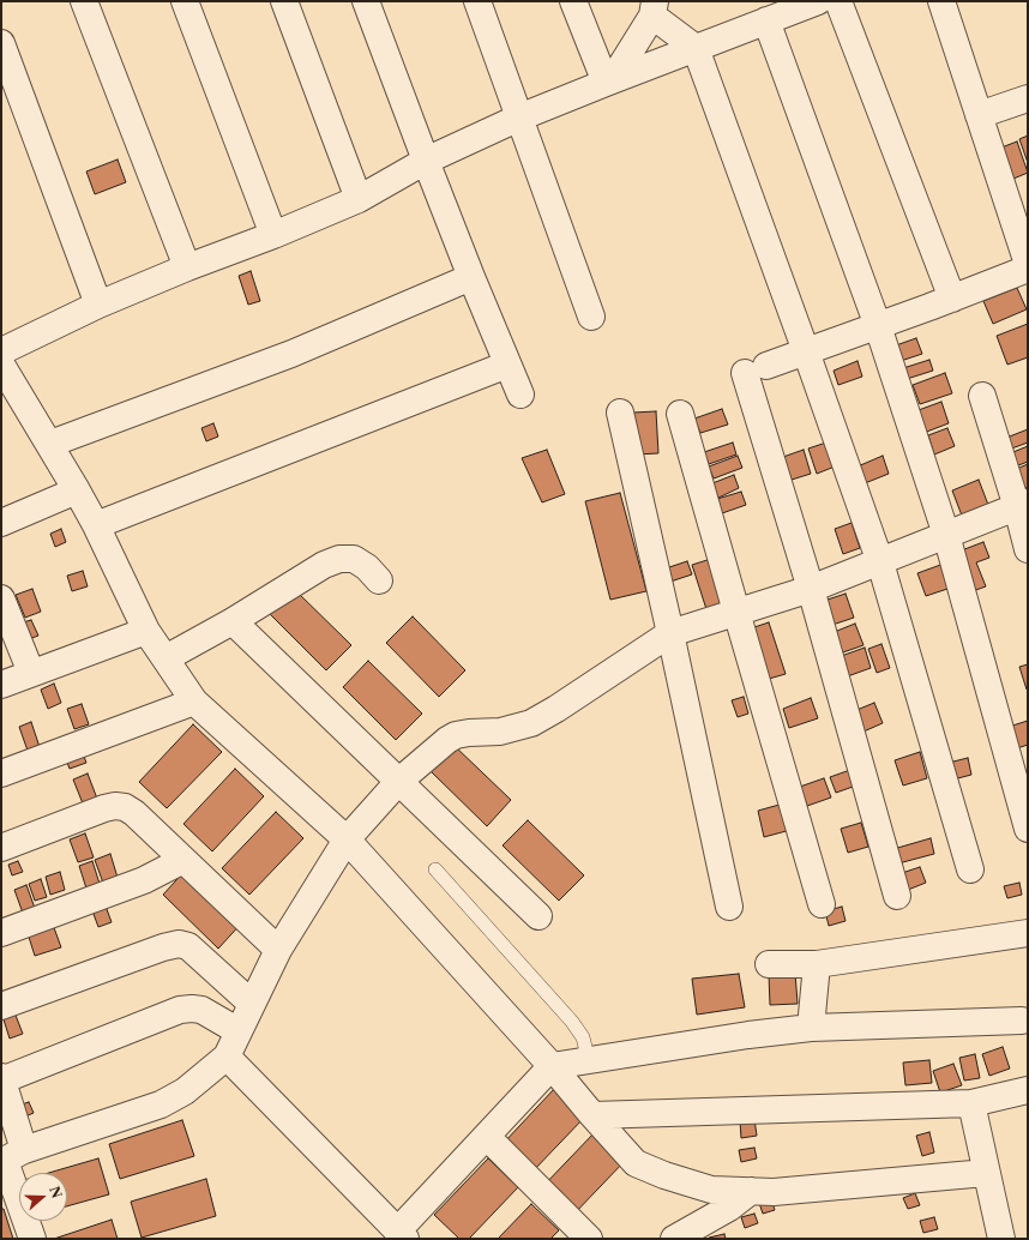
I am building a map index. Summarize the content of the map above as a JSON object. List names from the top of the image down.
{
  "north": "right"
}
